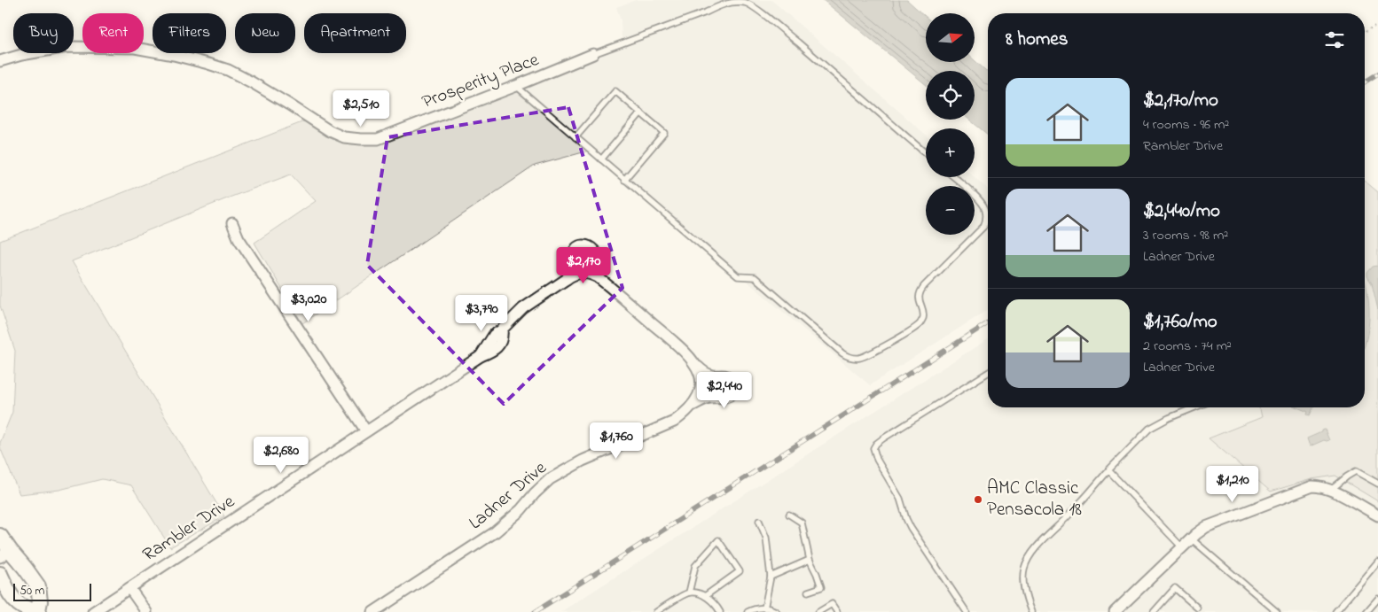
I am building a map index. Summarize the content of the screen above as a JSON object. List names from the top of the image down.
{
  "streets": {
    "street": ["Prosperity Place", "Ladner Drive", "Rambler Drive"]
  },
  "crossings": [
    ["Ladner Drive", "Rambler Drive"]
  ],
  "places": ["AMC Classic Pensacola 18"],
  "scale_bar": "50 m",
  "north": "right",
  "page": {
    "map_buttons": ["+", "−"],
    "chip": [
      "Buy",
      "Rent",
      "Filters",
      "New",
      "Apartment"
    ],
    "heading": "8 homes",
    "list": [
      {
        "name": "$2,170/mo",
        "note": "4 rooms · 96 m² · Rambler Drive"
      },
      {
        "name": "$2,440/mo",
        "note": "3 rooms · 98 m² · Ladner Drive"
      },
      {
        "name": "$1,760/mo",
        "note": "2 rooms · 74 m² · Ladner Drive"
      }
    ],
    "price": [
      "$2,510",
      "$2,170",
      "$3,020",
      "$3,790",
      "$2,440",
      "$1,760",
      "$2,680",
      "$1,210"
    ],
    "scale": "50 m"
  }
}
